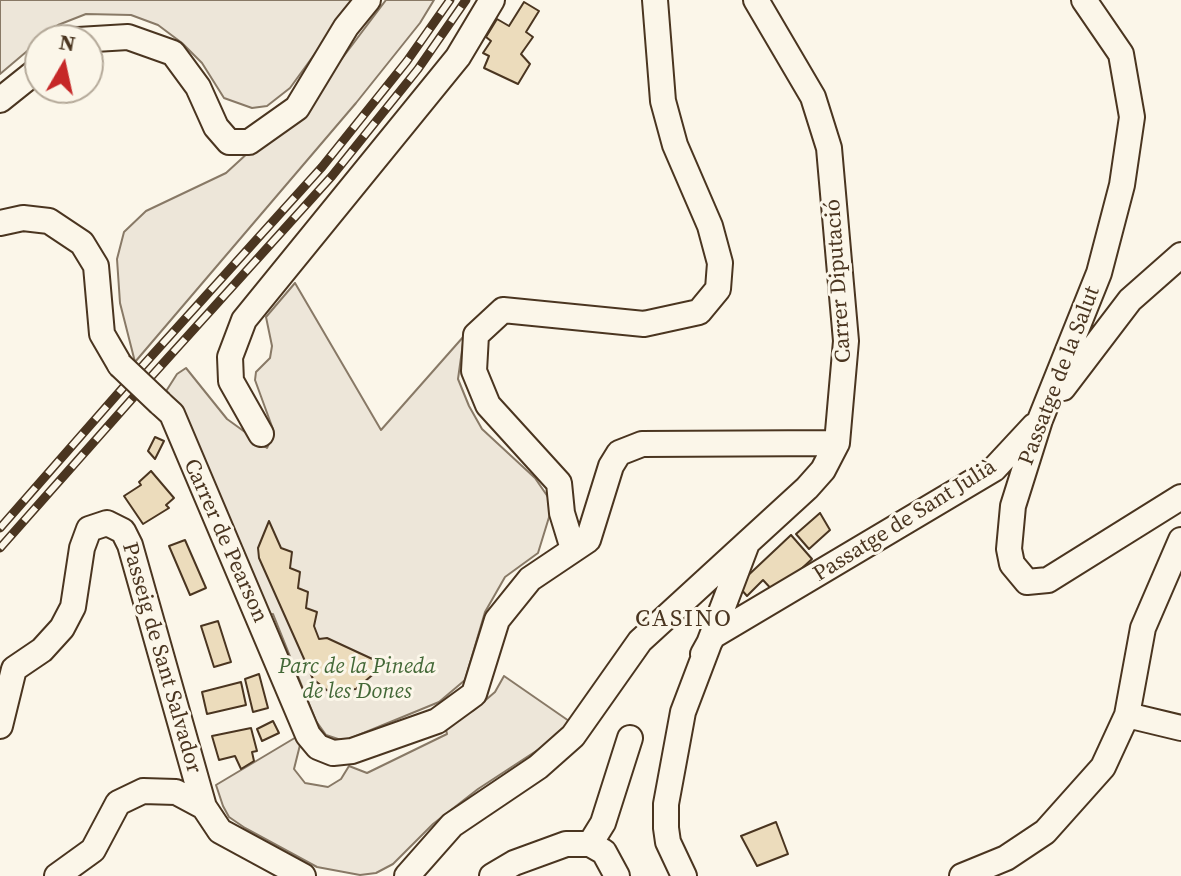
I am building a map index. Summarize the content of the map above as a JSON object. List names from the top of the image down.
{
  "streets": {
    "street": [
      "Carrer Diputació",
      "Passatge de la Salut",
      "Passatge de Sant Julià",
      "Carrer de Pearson",
      "Passeig de Sant Salvador"
    ]
  },
  "crossings": [
    ["Carrer Diputació", "Carrer de Pearson"],
    ["Passatge de la Salut", "Passatge de Sant Julià"]
  ],
  "districts": ["CASINO"],
  "parks": ["Parc de la Pineda de les Dones"],
  "north": "top"
}
